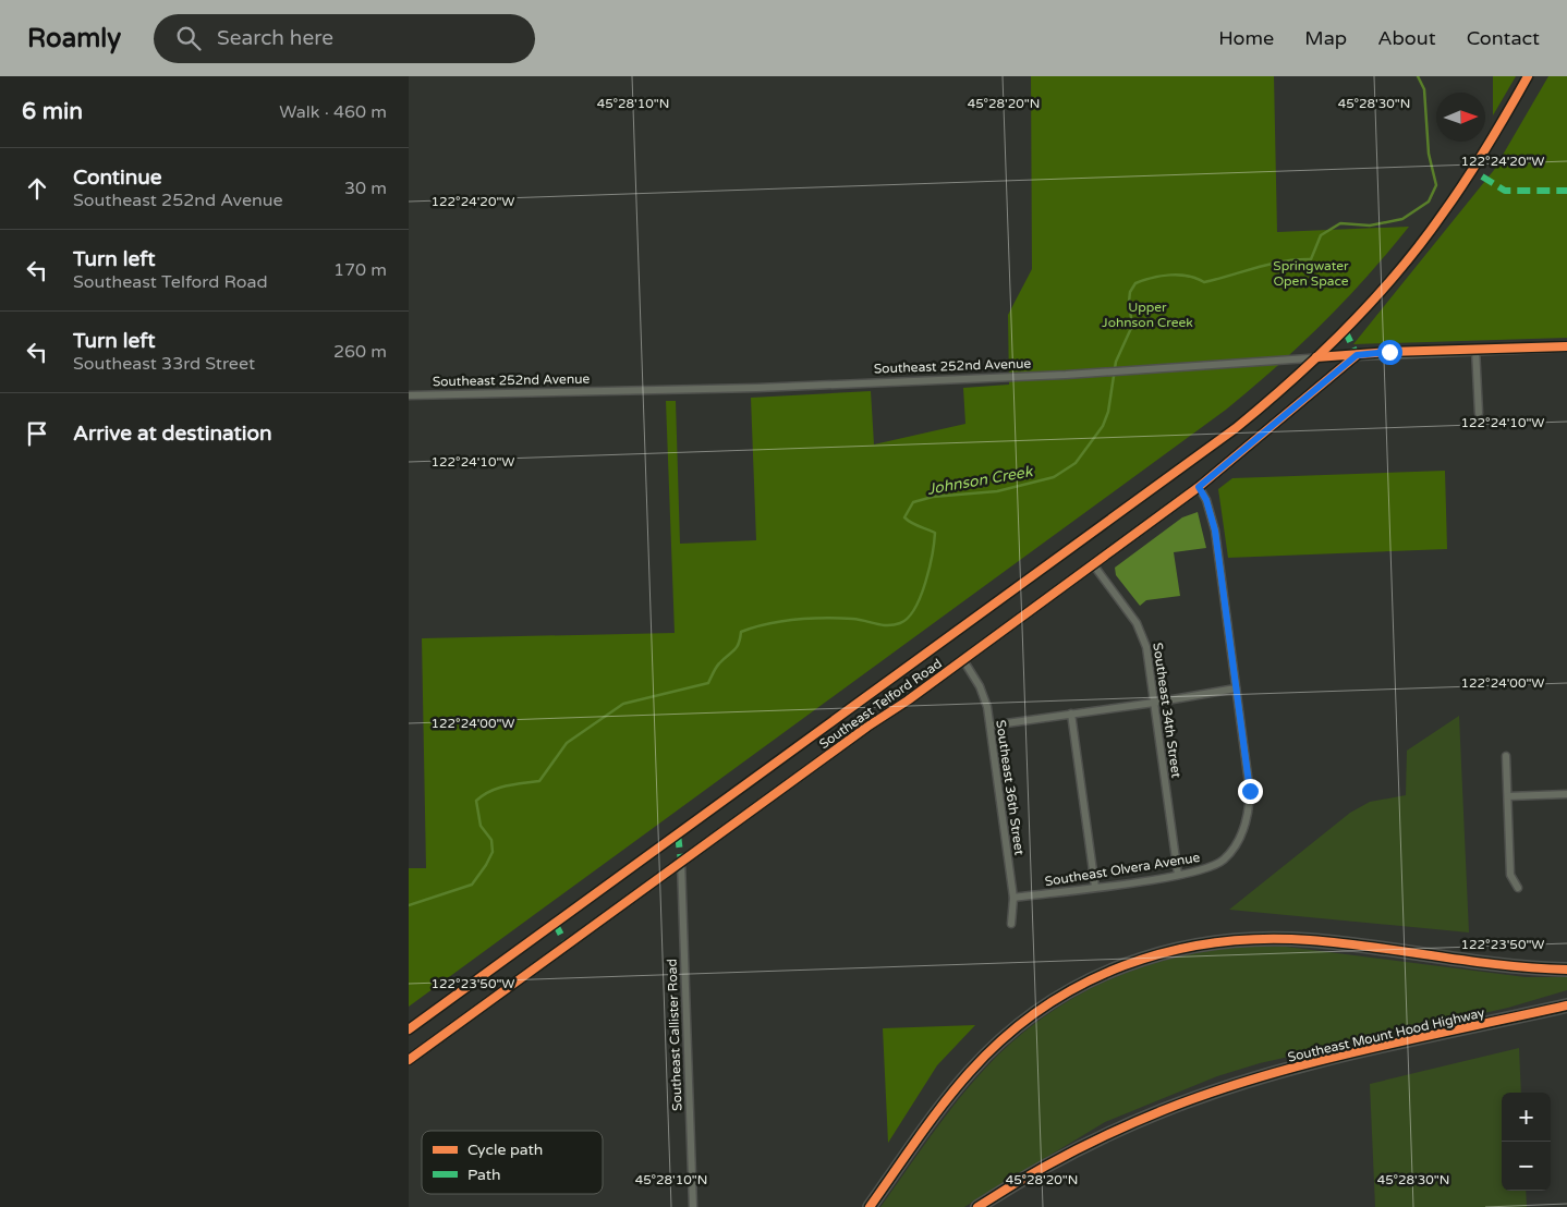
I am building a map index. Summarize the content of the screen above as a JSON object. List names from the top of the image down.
{
  "streets": {
    "highway": ["Southeast Mount Hood Highway"],
    "street": [
      "Southeast 252nd Avenue",
      "Southeast Telford Road",
      "Southeast 34th Street",
      "Southeast 36th Street",
      "Southeast Olvera Avenue",
      "Southeast Callister Road"
    ]
  },
  "crossings": [
    ["Southeast 252nd Avenue", "Southeast Telford Road"],
    ["Southeast Telford Road", "Southeast 34th Street"],
    ["Southeast Telford Road", "Southeast 36th Street"],
    ["Southeast Telford Road", "Southeast Olvera Avenue"],
    ["Southeast Telford Road", "Southeast Callister Road"],
    ["Southeast 34th Street", "Southeast Olvera Avenue"],
    ["Southeast 36th Street", "Southeast Olvera Avenue"]
  ],
  "water": ["Johnson Creek"],
  "parks": ["Springwater Open Space", "Upper Johnson Creek"],
  "legend": ["Cycle path", "Path"],
  "north": "right",
  "page": {
    "header": "Roamly",
    "search": "Search here",
    "nav": [
      "Home",
      "Map",
      "About",
      "Contact"
    ],
    "heading": ["6 min", "Walk · 460 m"],
    "list": [
      ["Continue", "Southeast 252nd Avenue", "30 m"],
      ["Turn left", "Southeast Telford Road", "170 m"],
      ["Turn left", "Southeast 33rd Street", "260 m"],
      "Arrive at destination"
    ],
    "map_buttons": ["+", "−"]
  },
  "coordinates": [
    "45°28'10\"N",
    "45°28'20\"N",
    "45°28'30\"N",
    "122°24'20\"W",
    "122°24'10\"W",
    "122°24'00\"W",
    "122°23'50\"W"
  ]
}
